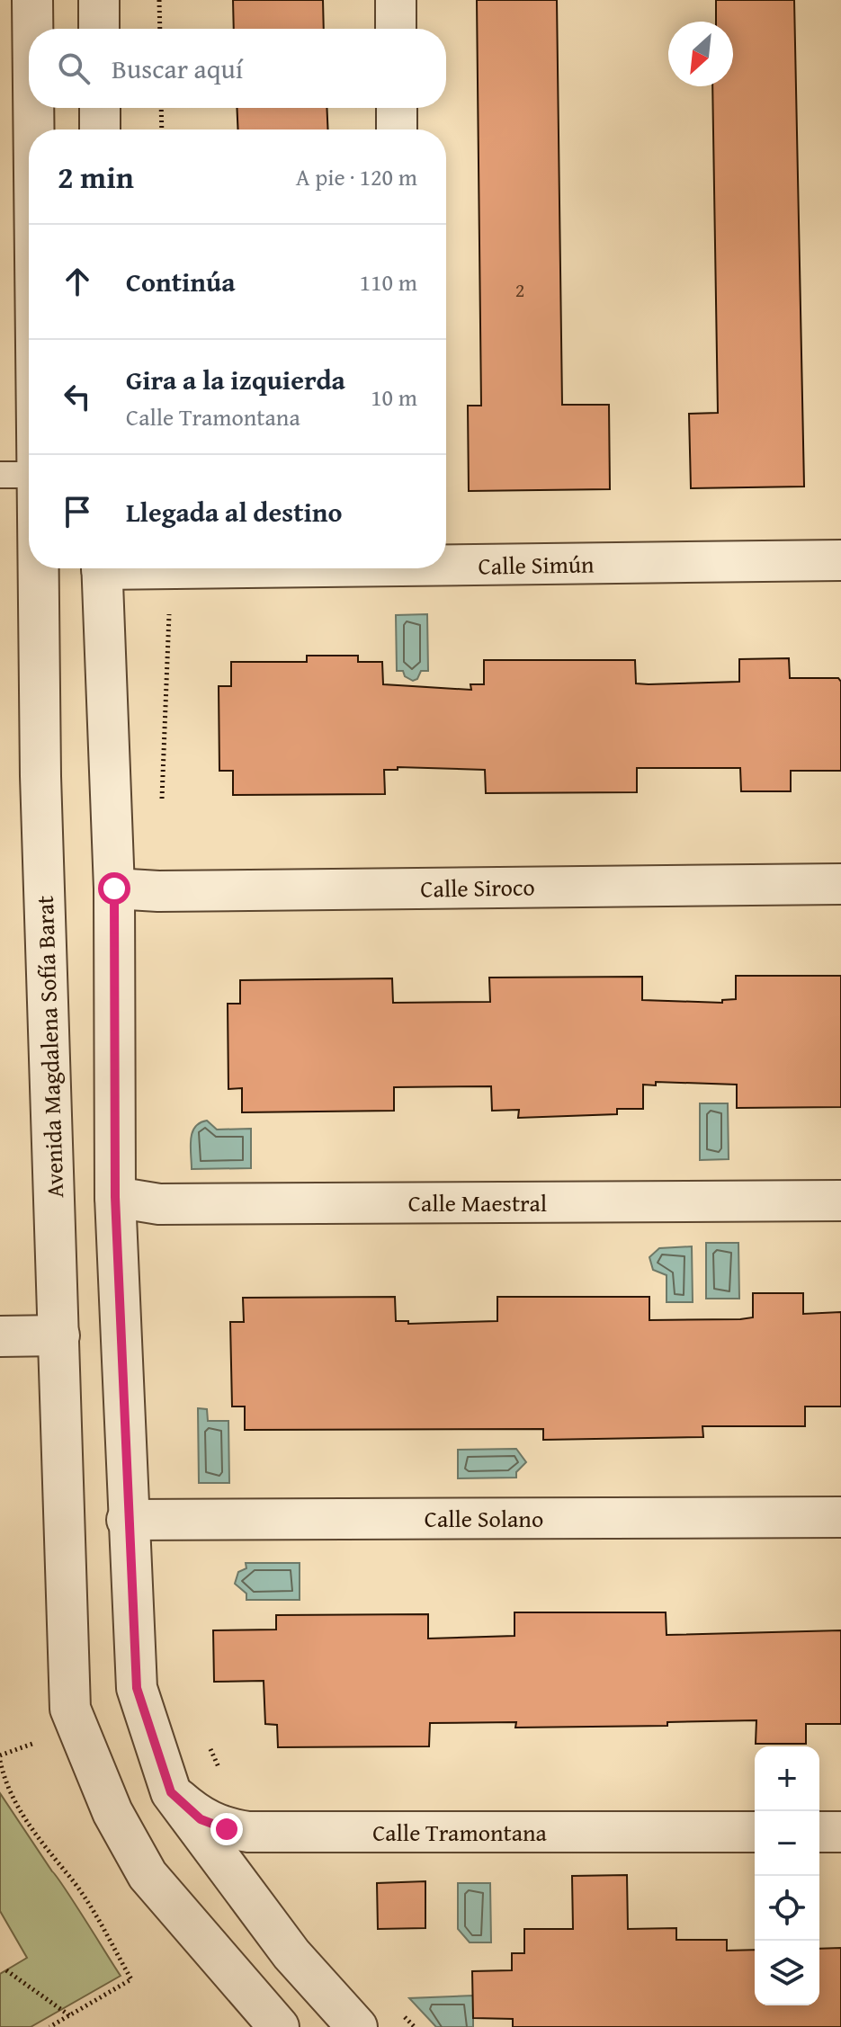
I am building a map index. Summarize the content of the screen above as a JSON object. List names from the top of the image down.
{
  "streets": {
    "street": [
      "Calle Simún",
      "Calle Siroco",
      "Avenida Magdalena Sofía Barat",
      "Calle Maestral",
      "Calle Solano",
      "Calle Tramontana"
    ]
  },
  "house_numbers": ["2"],
  "north": "bottom left",
  "page": {
    "search": "Buscar aquí",
    "heading": ["2 min", "A pie · 120 m"],
    "list": [
      ["Continúa", "110 m"],
      ["Gira a la izquierda", "Calle Tramontana", "10 m"],
      "Llegada al destino"
    ],
    "map_buttons": ["+", "−"]
  }
}
